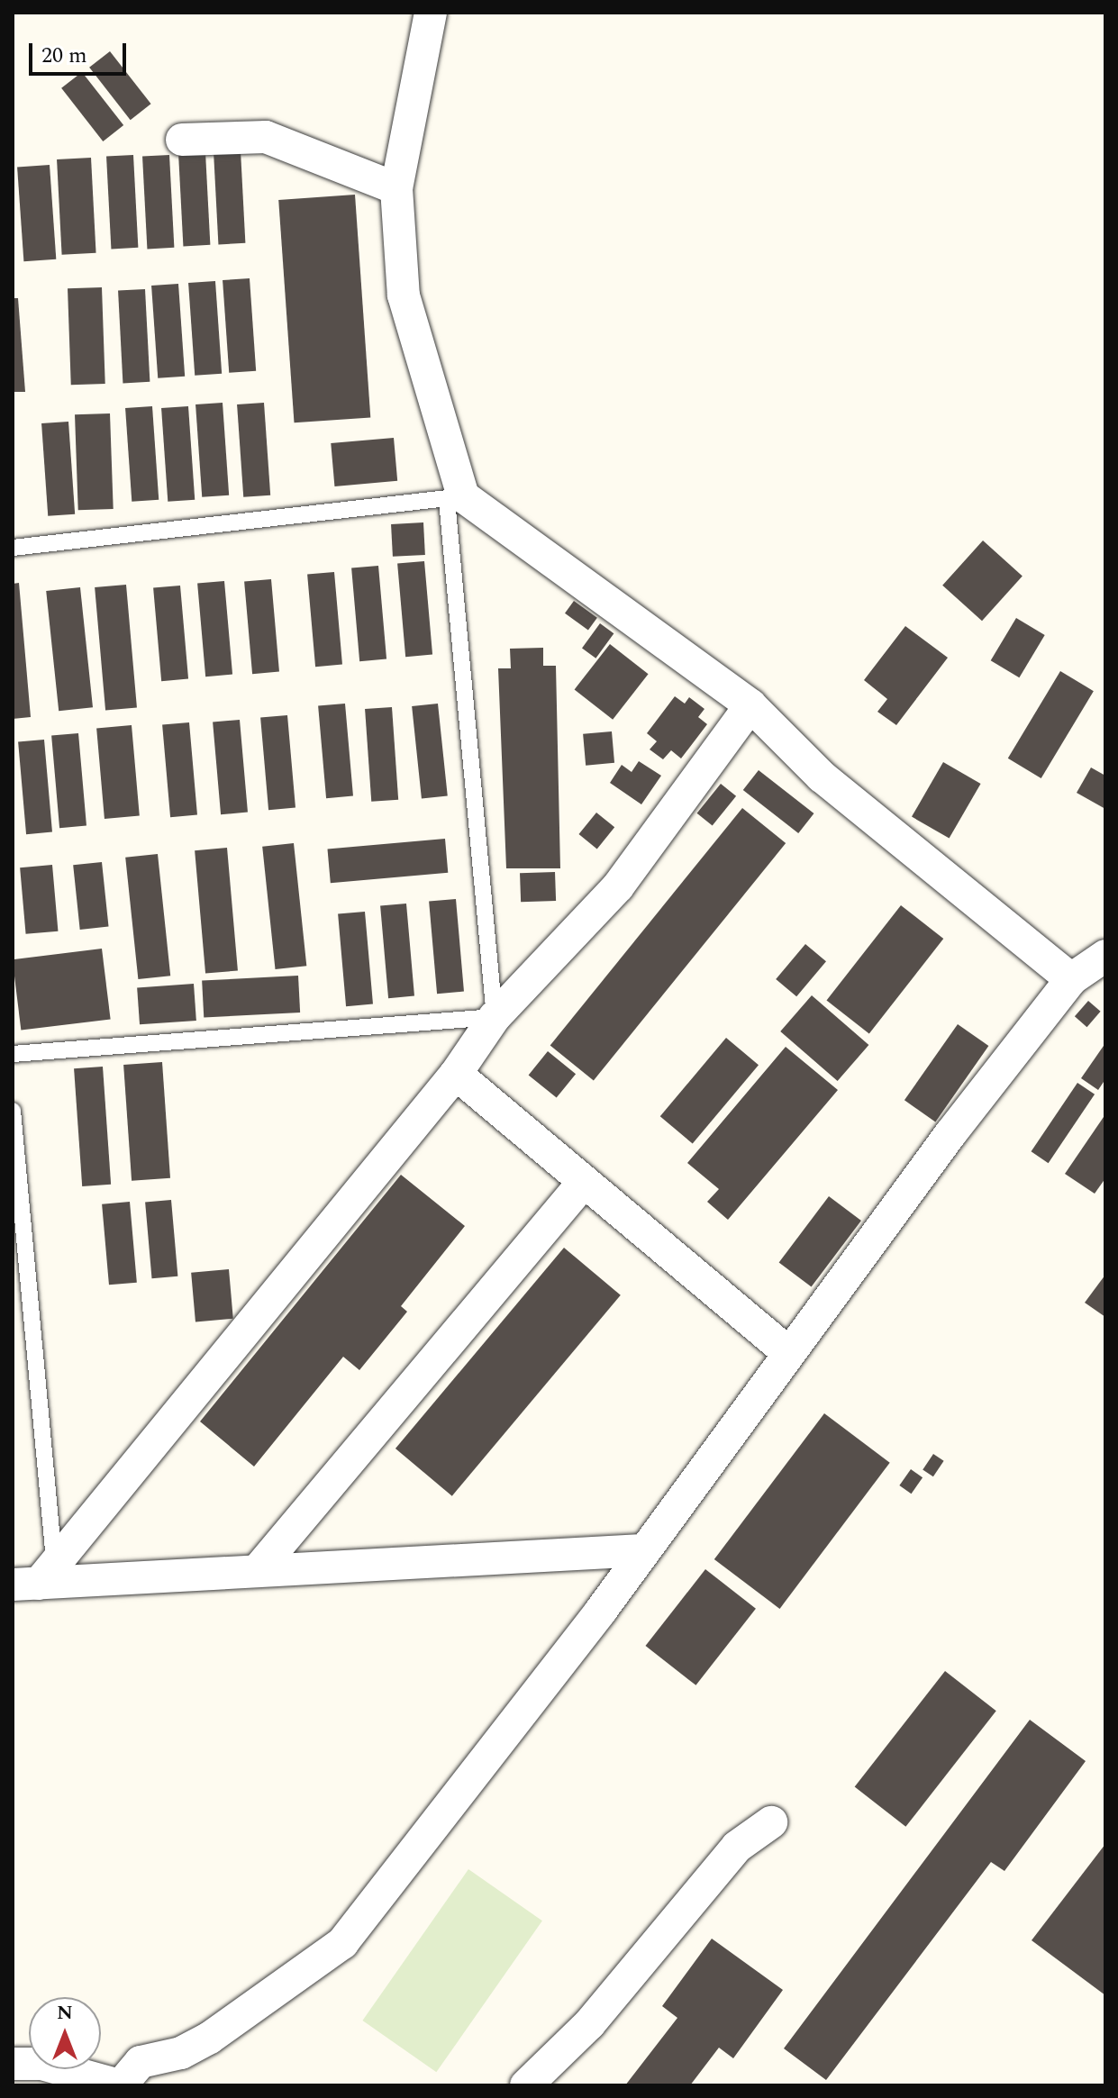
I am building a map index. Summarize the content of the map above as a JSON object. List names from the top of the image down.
{
  "scale_bar": "20 m",
  "north": "top"
}
